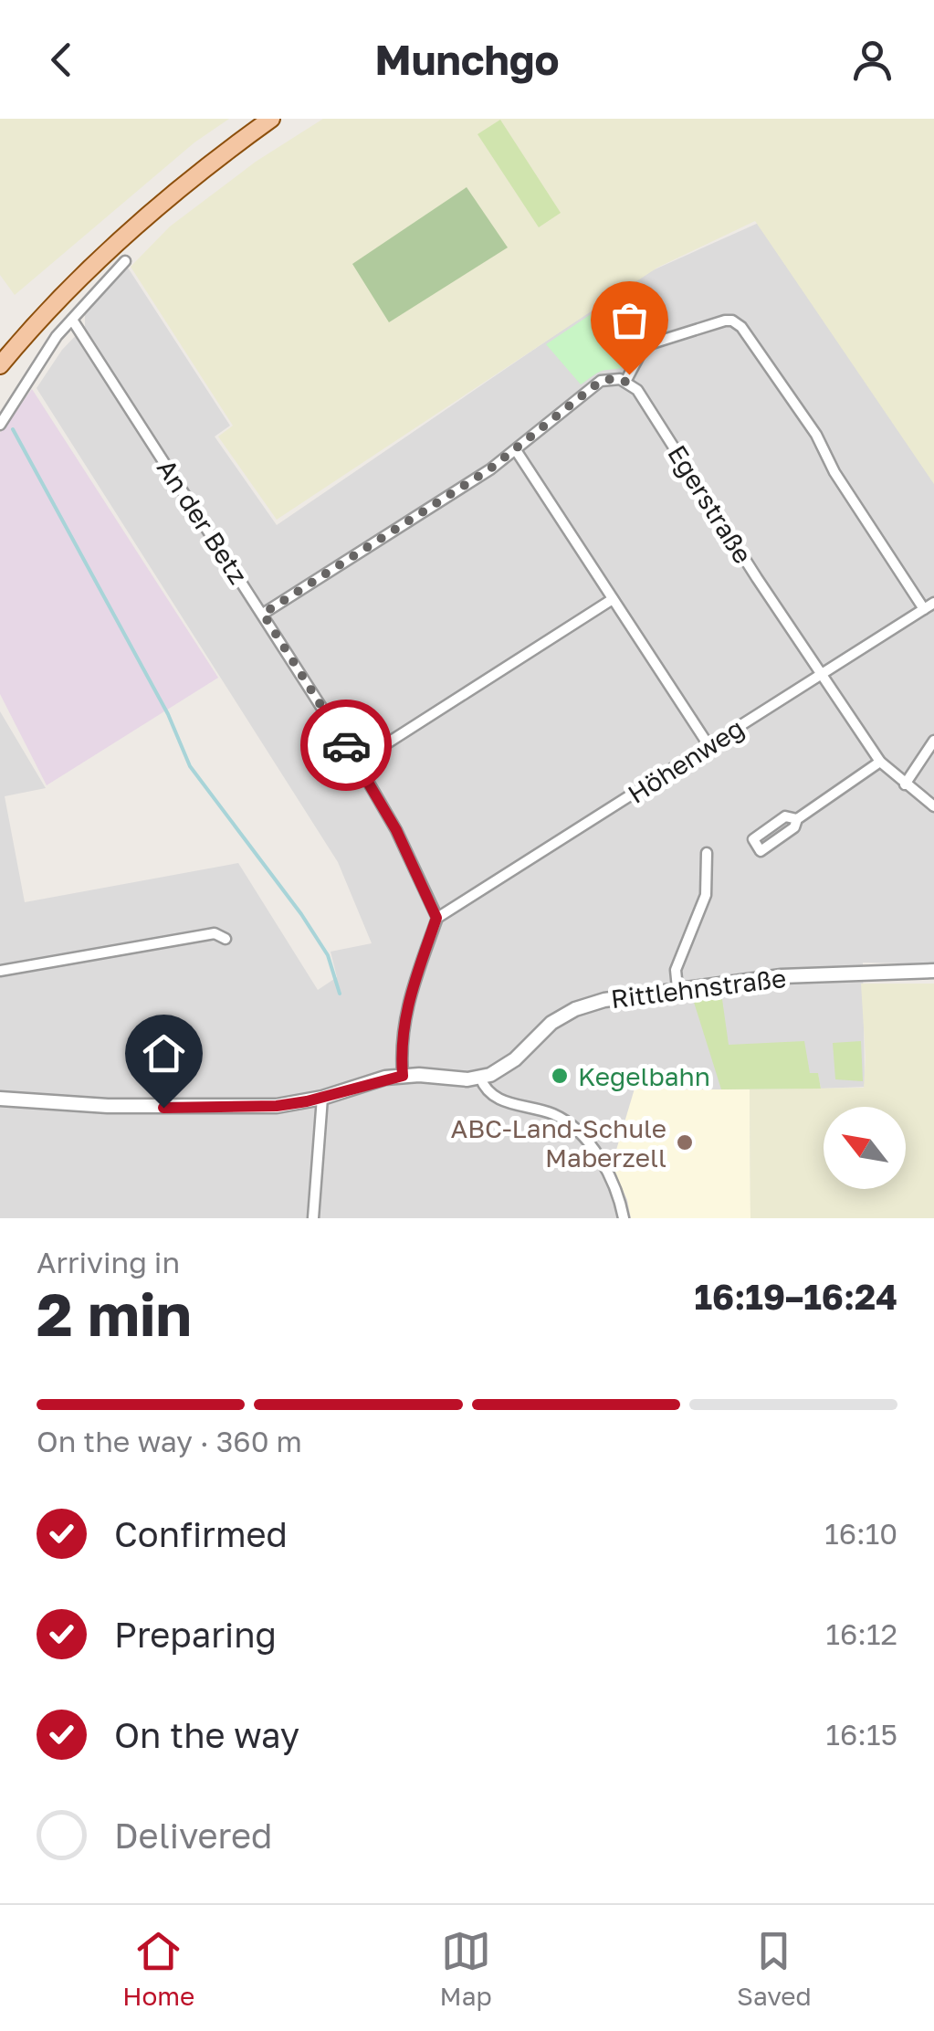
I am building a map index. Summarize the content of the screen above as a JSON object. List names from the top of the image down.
{
  "streets": {
    "street": [
      "Egerstraße",
      "An der Betz",
      "Höhenweg",
      "Rittlehnstraße"
    ]
  },
  "crossings": [
    ["Egerstraße", "Höhenweg"],
    ["An der Betz", "Höhenweg"]
  ],
  "places": ["Kegelbahn", "ABC-Land-Schule Maberzell"],
  "north": "top left",
  "page": {
    "header": "Munchgo",
    "heading": ["2 min", "Arriving in", "16:19–16:24"],
    "bar": "On the way · 360 m",
    "list": [
      ["Confirmed", "16:10"],
      ["Preparing", "16:12"],
      ["On the way", "16:15"],
      "Delivered"
    ],
    "tabs": ["Home", "Map", "Saved"]
  }
}
